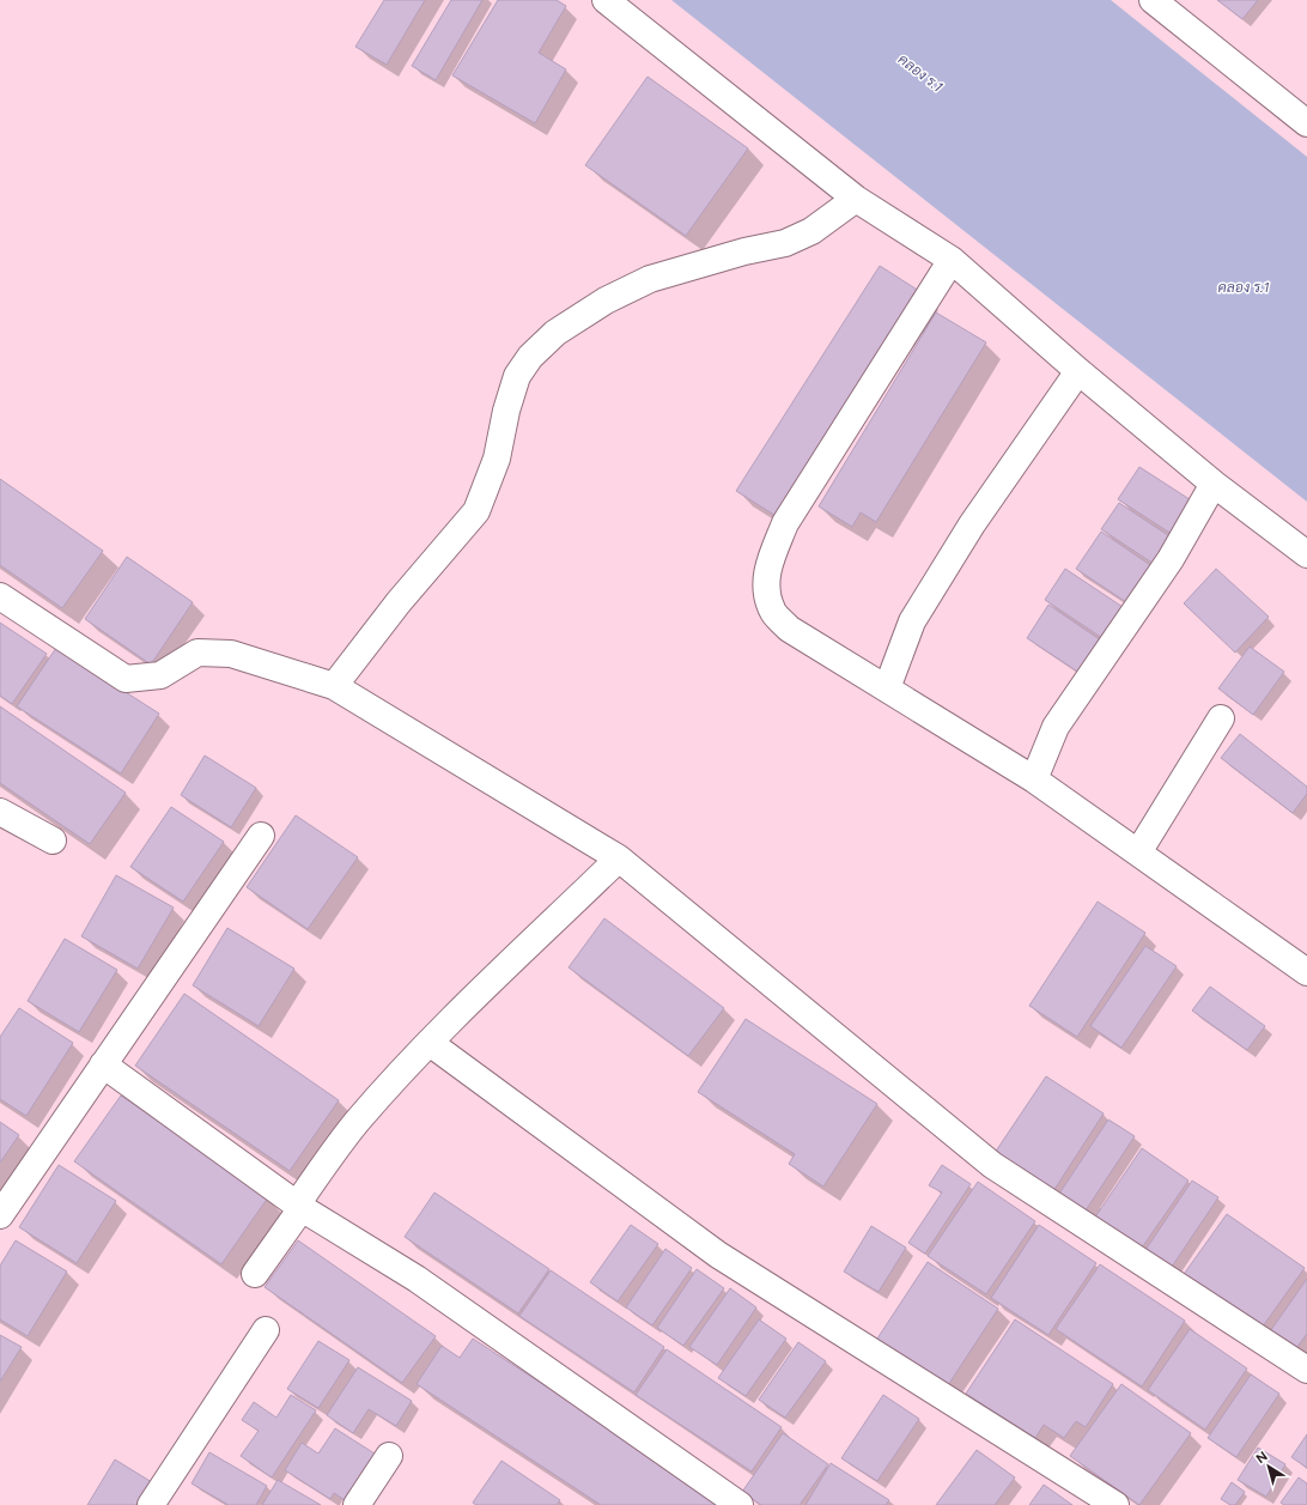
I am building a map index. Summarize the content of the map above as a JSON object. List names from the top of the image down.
{
  "water": ["คลอง ร.1"],
  "north": "top left"
}
